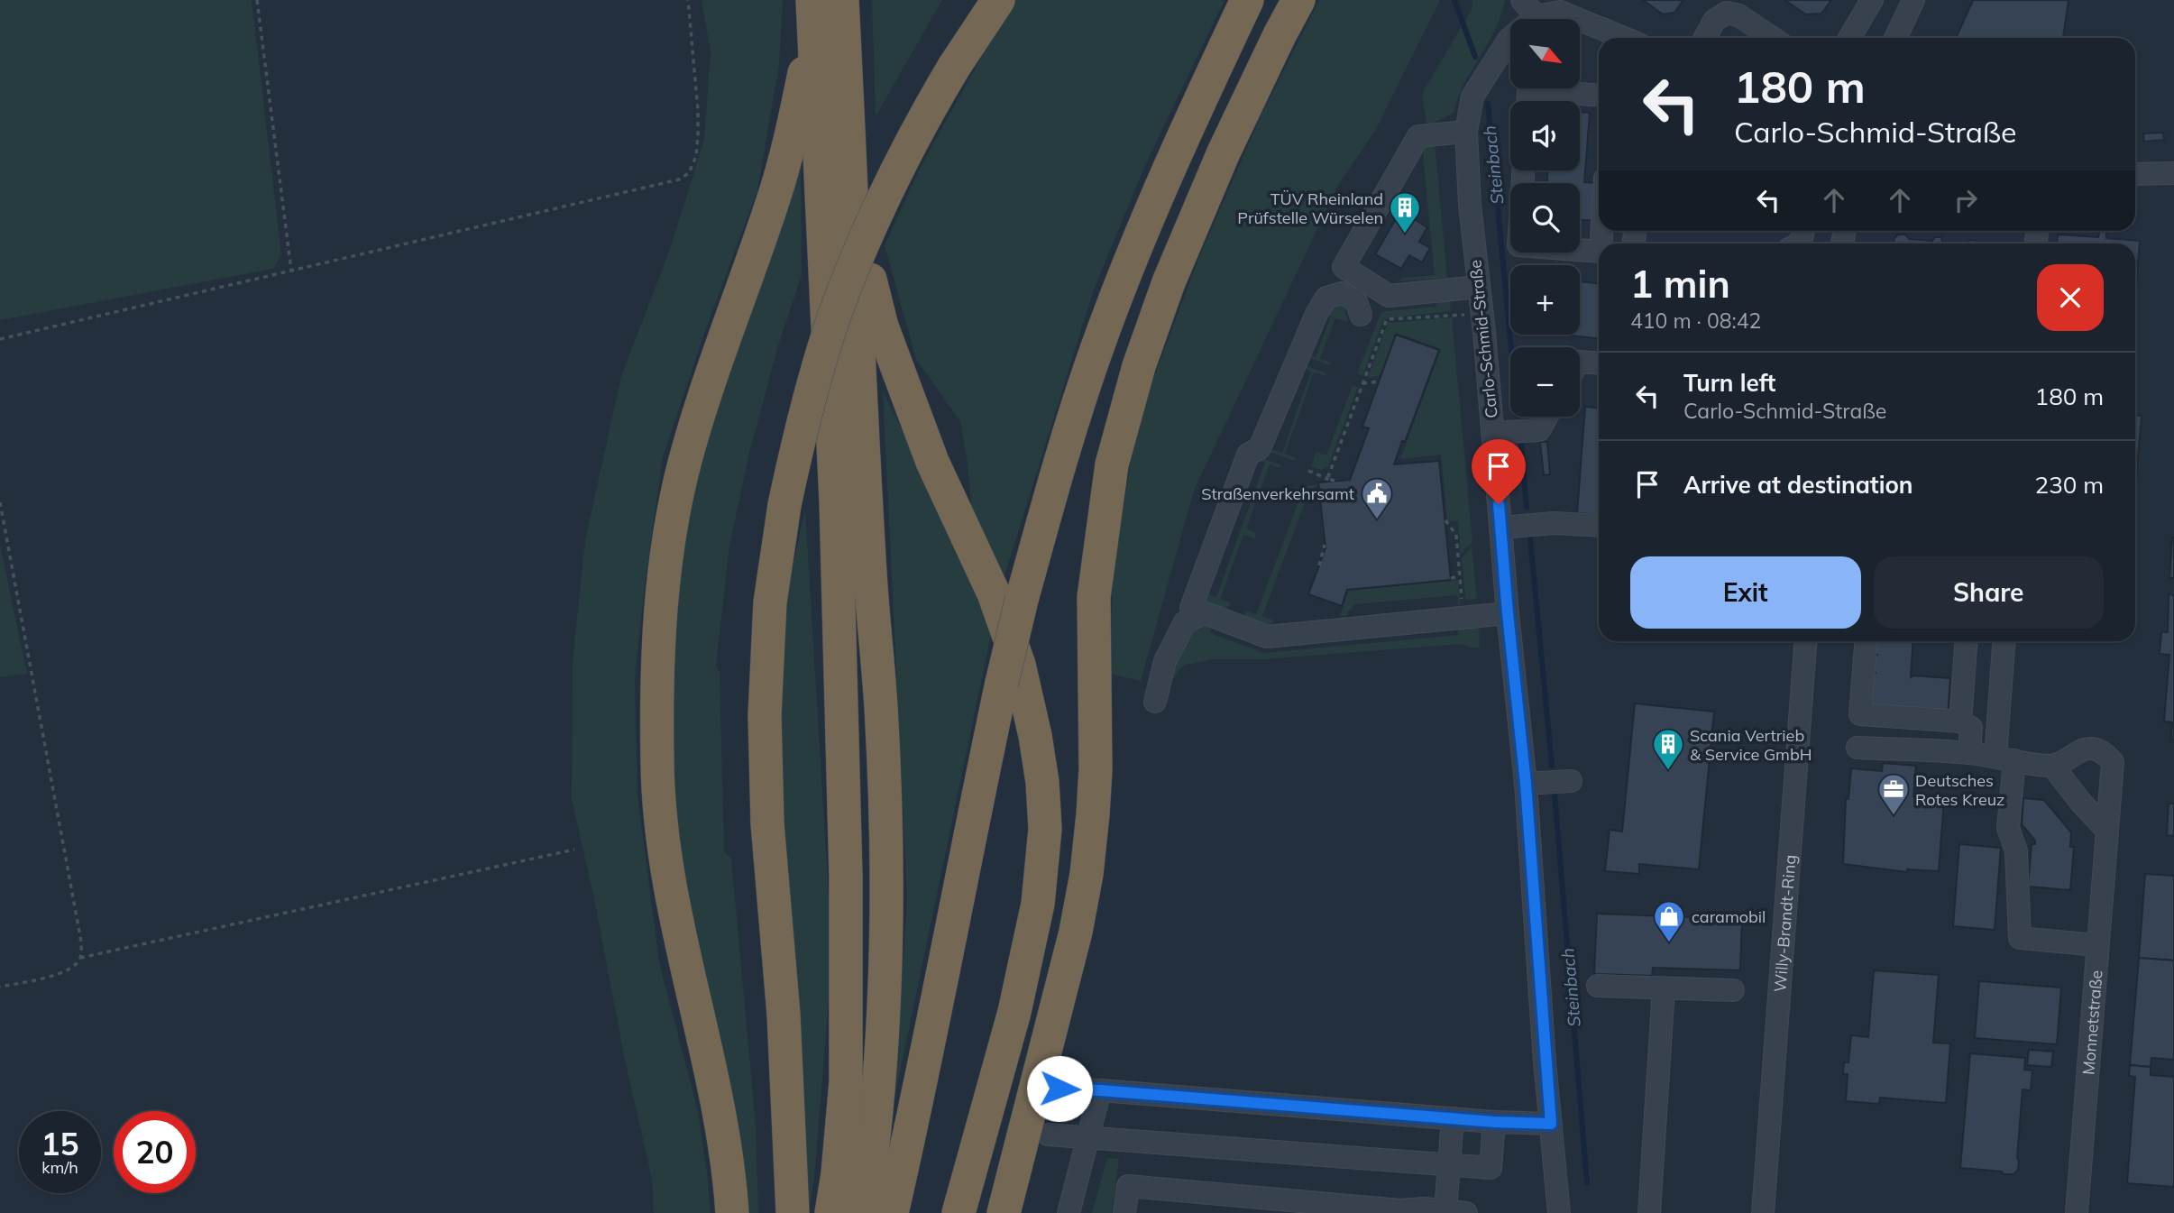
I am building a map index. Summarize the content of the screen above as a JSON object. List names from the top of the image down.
{
  "streets": {
    "street": ["Carlo-Schmid-Straße", "Willy-Brandt-Ring", "Monnetstraße"]
  },
  "water": ["Steinbach"],
  "places": {
    "building": ["TÜV Rheinland Prüfstelle Würselen", "Scania Vertrieb & Service GmbH"],
    "public building": ["Straßenverkehrsamt"],
    "office": ["Deutsches Rotes Kreuz"],
    "shop": ["caramobil"]
  },
  "north": "bottom right",
  "page": {
    "map_buttons": ["+", "−"],
    "turn": ["180 m", "Carlo-Schmid-Straße"],
    "heading": ["1 min", "410 m · 08:42"],
    "list": [
      {
        "name": "Turn left",
        "note": "Carlo-Schmid-Straße",
        "value": "180 m"
      },
      {
        "name": "Arrive at destination",
        "value": "230 m"
      }
    ],
    "buttons": ["Exit", "Share"],
    "speed": "15 km/h",
    "limit": "20"
  }
}
